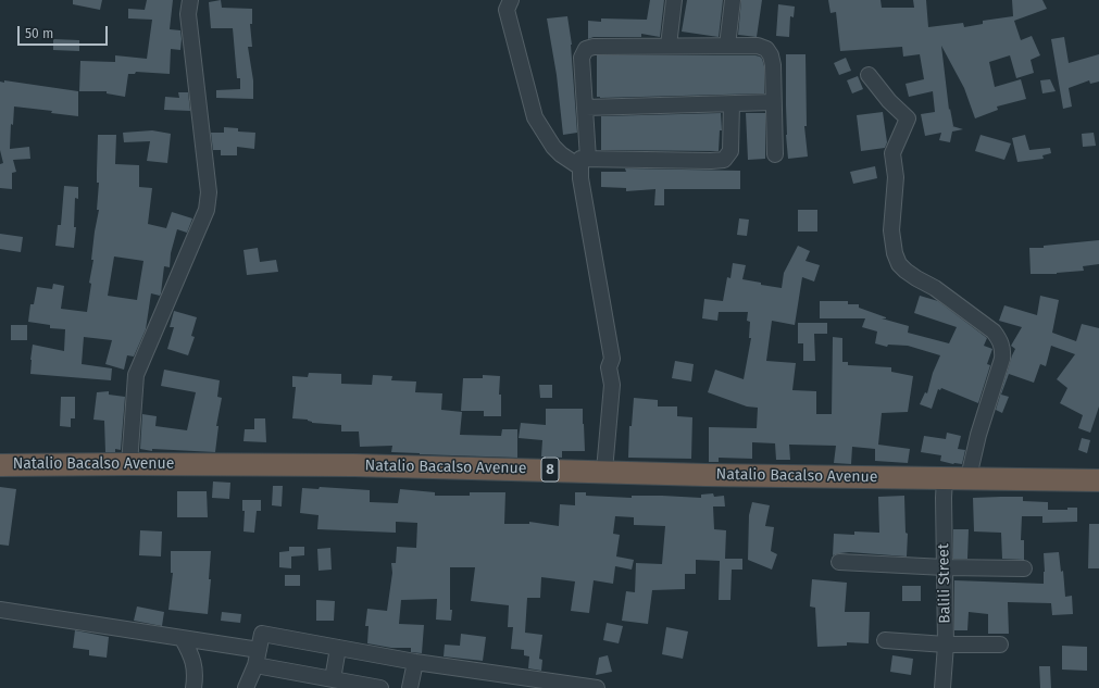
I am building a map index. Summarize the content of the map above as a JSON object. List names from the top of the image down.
{
  "streets": {
    "highway": ["Natalio Bacalso Avenue", "8"],
    "street": ["Balili Street"]
  },
  "crossings": [
    ["Natalio Bacalso Avenue", "Balili Street"]
  ],
  "scale_bar": "50 m"
}
